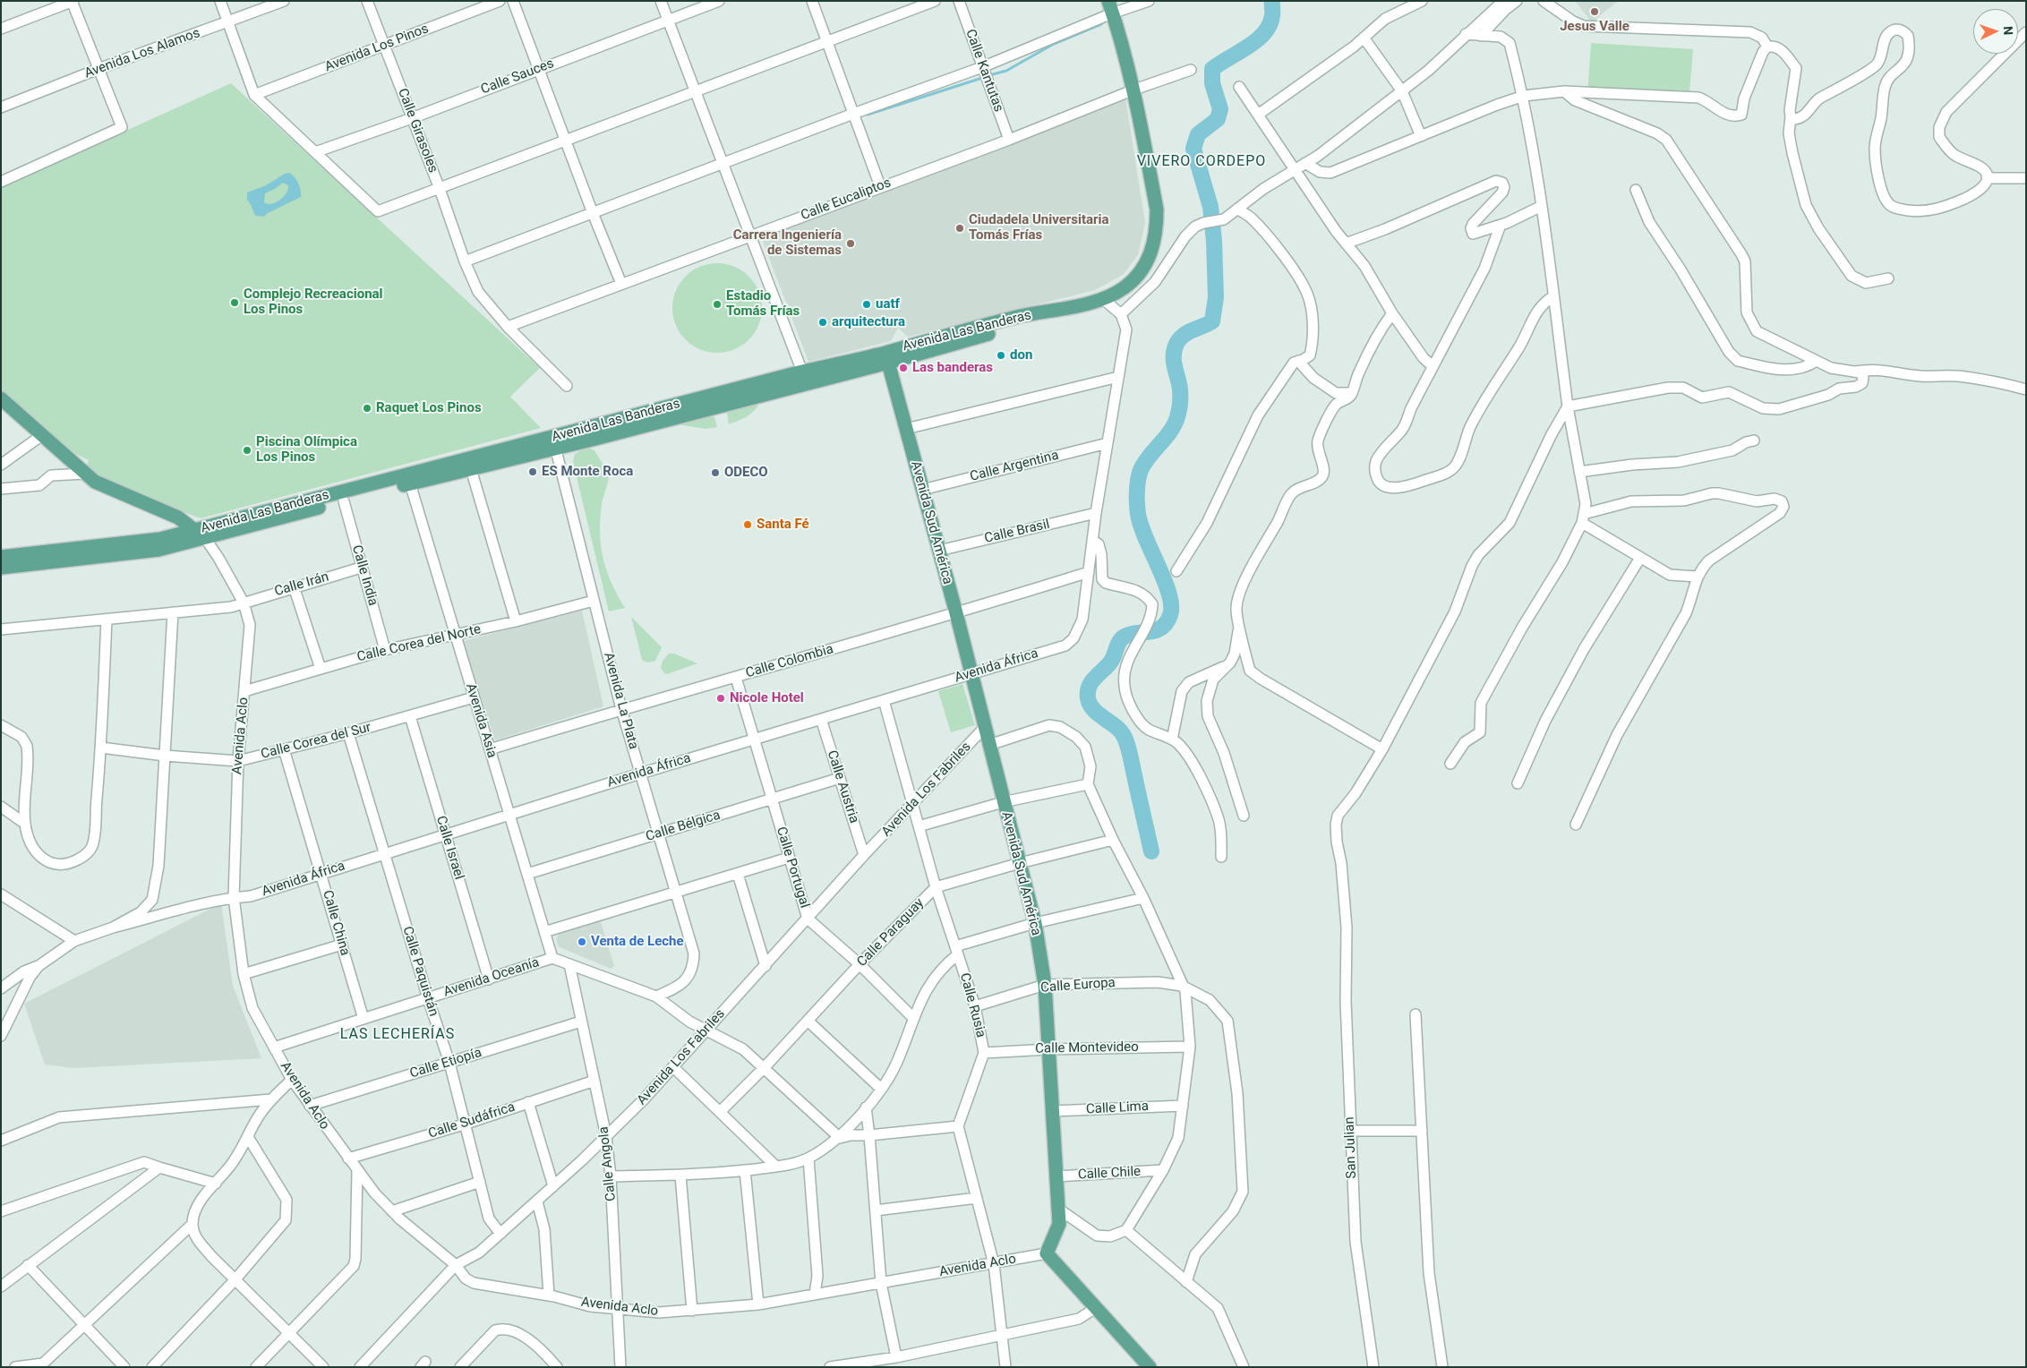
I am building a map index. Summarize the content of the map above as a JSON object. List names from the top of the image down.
{
  "streets": {
    "main road": ["Avenida Las Banderas", "Avenida Sud América", "Avenida Aclo"],
    "street": [
      "Avenida Los Pinos",
      "Avenida Los Alamos",
      "Calle Kantutas",
      "Calle Sauces",
      "Calle Girasoles",
      "Calle Eucaliptos",
      "Calle Argentina",
      "Calle Brasil",
      "Calle India",
      "Calle Irán",
      "Calle Corea del Norte",
      "Calle Colombia",
      "Avenida África",
      "Avenida La Plata",
      "Avenida Asia",
      "Calle Corea del Sur",
      "Calle Austria",
      "Avenida Los Fabriles",
      "Calle Bélgica",
      "Calle Israel",
      "Calle Portugal",
      "Calle China",
      "Calle Paraguay",
      "Calle Paquistán",
      "Avenida Oceanía",
      "Calle Europa",
      "Calle Rusia",
      "Calle Montevideo",
      "Calle Etiopía",
      "Calle Lima",
      "Calle Sudáfrica",
      "San Julian",
      "Calle Angola",
      "Calle Chile"
    ]
  },
  "crossings": [
    ["Avenida Los Pinos", "Calle Girasoles"],
    ["Calle Kantutas", "Calle Eucaliptos"],
    ["Calle Sauces", "Calle Girasoles"],
    ["Calle Girasoles", "Calle Eucaliptos"],
    ["Calle Eucaliptos", "Avenida Las Banderas"],
    ["Avenida Las Banderas", "Avenida Sud América"],
    ["Avenida Las Banderas", "Calle India"],
    ["Avenida Las Banderas", "Avenida La Plata"],
    ["Avenida Las Banderas", "Avenida Asia"],
    ["Avenida Las Banderas", "Avenida Aclo"],
    ["Calle Argentina", "Avenida Sud América"],
    ["Avenida Sud América", "Calle Brasil"],
    ["Avenida Sud América", "Calle Colombia"],
    ["Avenida Sud América", "Avenida África"],
    ["Avenida Sud América", "Avenida Aclo"],
    ["Avenida Sud América", "Avenida Los Fabriles"],
    ["Avenida Sud América", "Calle Paraguay"],
    ["Avenida Sud América", "Calle Europa"],
    ["Avenida Sud América", "Calle Montevideo"],
    ["Avenida Sud América", "Calle Lima"],
    ["Avenida Sud América", "Calle Chile"],
    ["Calle India", "Calle Irán"],
    ["Calle India", "Calle Corea del Norte"],
    ["Calle Irán", "Avenida Aclo"],
    ["Calle Corea del Norte", "Avenida La Plata"],
    ["Calle Corea del Norte", "Avenida Asia"],
    ["Calle Corea del Norte", "Avenida Aclo"],
    ["Calle Colombia", "Avenida África"],
    ["Calle Colombia", "Avenida La Plata"],
    ["Calle Colombia", "Avenida Asia"],
    ["Calle Colombia", "Calle Portugal"],
    ["Avenida África", "Avenida La Plata"],
    ["Avenida África", "Avenida Asia"],
    ["Avenida África", "Avenida Aclo"],
    ["Avenida África", "Calle Austria"],
    ["Avenida África", "Calle Israel"],
    ["Avenida África", "Calle Portugal"],
    ["Avenida África", "Calle China"],
    ["Avenida África", "Calle Paquistán"],
    ["Avenida África", "Calle Rusia"],
    ["Avenida La Plata", "Calle Bélgica"],
    ["Avenida La Plata", "Avenida Oceanía"],
    ["Avenida Asia", "Calle Corea del Sur"],
    ["Avenida Asia", "Calle Bélgica"],
    ["Avenida Asia", "Avenida Oceanía"],
    ["Avenida Aclo", "Calle Corea del Sur"],
    ["Avenida Aclo", "Avenida Los Fabriles"],
    ["Avenida Aclo", "Avenida Oceanía"],
    ["Avenida Aclo", "Calle Etiopía"],
    ["Avenida Aclo", "Calle Sudáfrica"],
    ["Avenida Aclo", "Calle Angola"],
    ["Calle Corea del Sur", "Calle Israel"],
    ["Calle Corea del Sur", "Calle China"],
    ["Calle Corea del Sur", "Calle Paquistán"],
    ["Calle Austria", "Avenida Los Fabriles"],
    ["Calle Austria", "Calle Bélgica"],
    ["Avenida Los Fabriles", "Calle Portugal"],
    ["Avenida Los Fabriles", "Calle Paquistán"],
    ["Avenida Los Fabriles", "Avenida Oceanía"],
    ["Avenida Los Fabriles", "Calle Rusia"],
    ["Avenida Los Fabriles", "Calle Angola"],
    ["Calle Bélgica", "Calle Portugal"],
    ["Calle Israel", "Avenida Oceanía"],
    ["Calle Portugal", "Calle Paraguay"],
    ["Calle China", "Avenida Oceanía"],
    ["Calle Paraguay", "Avenida Oceanía"],
    ["Calle Paraguay", "Calle Rusia"],
    ["Calle Paquistán", "Avenida Oceanía"],
    ["Calle Paquistán", "Calle Etiopía"],
    ["Calle Paquistán", "Calle Sudáfrica"],
    ["Avenida Oceanía", "Calle Angola"],
    ["Calle Europa", "Calle Rusia"],
    ["Calle Rusia", "Calle Montevideo"],
    ["Calle Etiopía", "Calle Angola"],
    ["Calle Sudáfrica", "Calle Angola"]
  ],
  "districts": ["VIVERO CORDEPO", "LAS LECHERÍAS"],
  "places": [
    "Jesus Valle",
    "Ciudadela Universitaria Tomás Frías",
    "Carrera Ingeniería de Sistemas",
    "Complejo Recreacional Los Pinos",
    "Estadio Tomás Frías",
    "uatf",
    "arquitectura",
    "don",
    "Las banderas",
    "Raquet Los Pinos",
    "Piscina Olímpica Los Pinos",
    "ES Monte Roca",
    "ODECO",
    "Santa Fé",
    "Nicole Hotel",
    "Venta de Leche"
  ],
  "north": "right"
}
